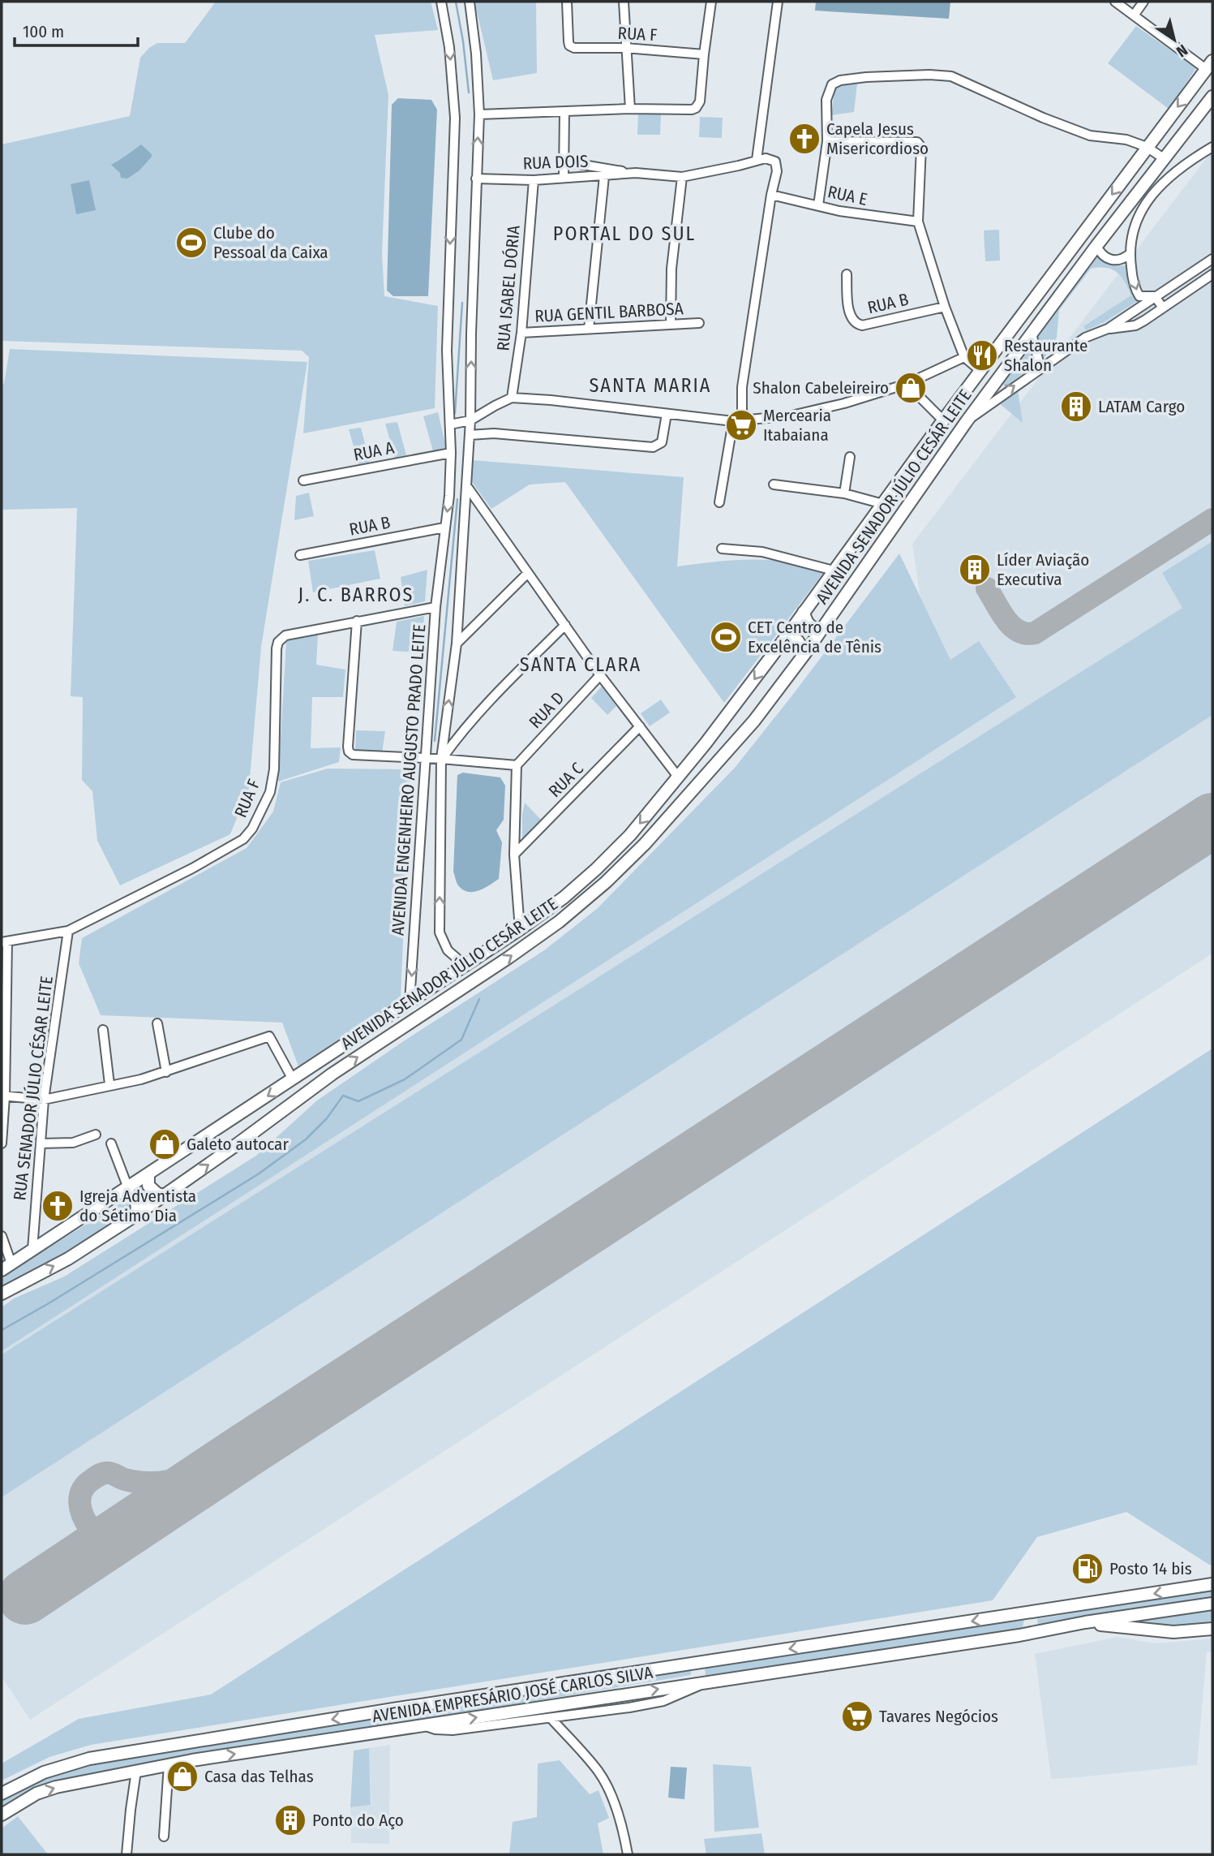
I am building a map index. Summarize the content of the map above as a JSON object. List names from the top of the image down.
{
  "streets": {
    "main road": ["AVENIDA SENADOR JÚLIO CESÁR LEITE", "AVENIDA EMPRESÁRIO JOSÉ CARLOS SILVA"],
    "street": [
      "RUA F",
      "RUA DOIS",
      "RUA E",
      "RUA ISABEL DÓRIA",
      "RUA B",
      "RUA GENTIL BARBOSA",
      "RUA A",
      "RUA D",
      "AVENIDA ENGENHEIRO AUGUSTO PRADO LEITE",
      "RUA C",
      "RUA SENADOR JÚLIO CÉSAR LEITE"
    ]
  },
  "crossings": [
    ["RUA F", "RUA SENADOR JÚLIO CÉSAR LEITE"],
    ["RUA DOIS", "RUA E"],
    ["RUA DOIS", "RUA ISABEL DÓRIA"],
    ["RUA DOIS", "AVENIDA ENGENHEIRO AUGUSTO PRADO LEITE"],
    ["RUA ISABEL DÓRIA", "RUA GENTIL BARBOSA"],
    ["RUA B", "AVENIDA ENGENHEIRO AUGUSTO PRADO LEITE"],
    ["RUA A", "AVENIDA ENGENHEIRO AUGUSTO PRADO LEITE"],
    ["AVENIDA SENADOR JÚLIO CESÁR LEITE", "AVENIDA ENGENHEIRO AUGUSTO PRADO LEITE"],
    ["AVENIDA SENADOR JÚLIO CESÁR LEITE", "RUA SENADOR JÚLIO CÉSAR LEITE"]
  ],
  "districts": [
    "PORTAL DO SUL",
    "SANTA MARIA",
    "J. C. BARROS",
    "SANTA CLARA"
  ],
  "places": {
    "church": ["Capela Jesus Misericordioso", "Igreja Adventista do Sétimo Dia"],
    "sports": ["Clube do Pessoal da Caixa", "CET Centro de Excelência de Tênis"],
    "restaurant": ["Restaurante Shalon"],
    "shop": ["Shalon Cabeleireiro", "Galeto autocar", "Casa das Telhas"],
    "building": ["LATAM Cargo", "Líder Aviação Executiva", "Ponto do Aço"],
    "supermarket": ["Mercearia Itabaiana", "Tavares Negócios"],
    "fuel station": ["Posto 14 bis"]
  },
  "scale_bar": "100 m",
  "north": "bottom right"
}
